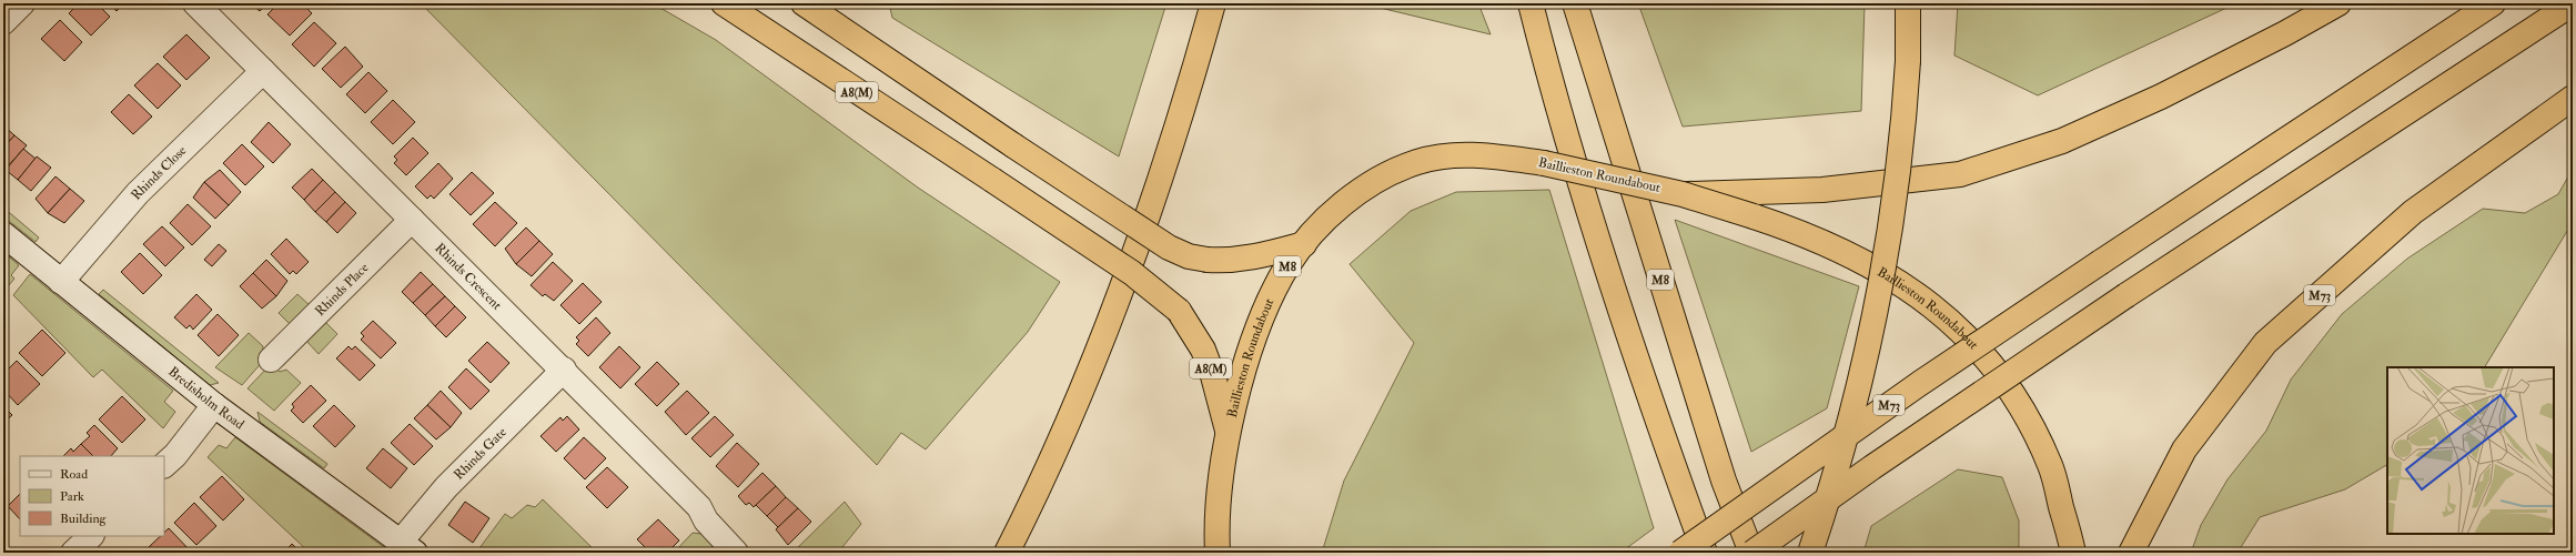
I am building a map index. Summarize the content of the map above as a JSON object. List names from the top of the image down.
{
  "streets": {
    "highway": [
      "A8(M)",
      "Baillieston Roundabout",
      "M8",
      "M73"
    ],
    "street": [
      "Rhinds Close",
      "Rhinds Crescent",
      "Rhinds Place",
      "Bredisholm Road",
      "Rhinds Gate"
    ]
  },
  "crossings": [
    ["A8(M)", "Baillieston Roundabout"],
    ["Rhinds Close", "Rhinds Crescent"],
    ["Rhinds Close", "Bredisholm Road"],
    ["Rhinds Crescent", "Rhinds Place"],
    ["Rhinds Crescent", "Rhinds Gate"],
    ["Bredisholm Road", "Rhinds Gate"]
  ],
  "legend": ["Road", "Park", "Building"]
}
